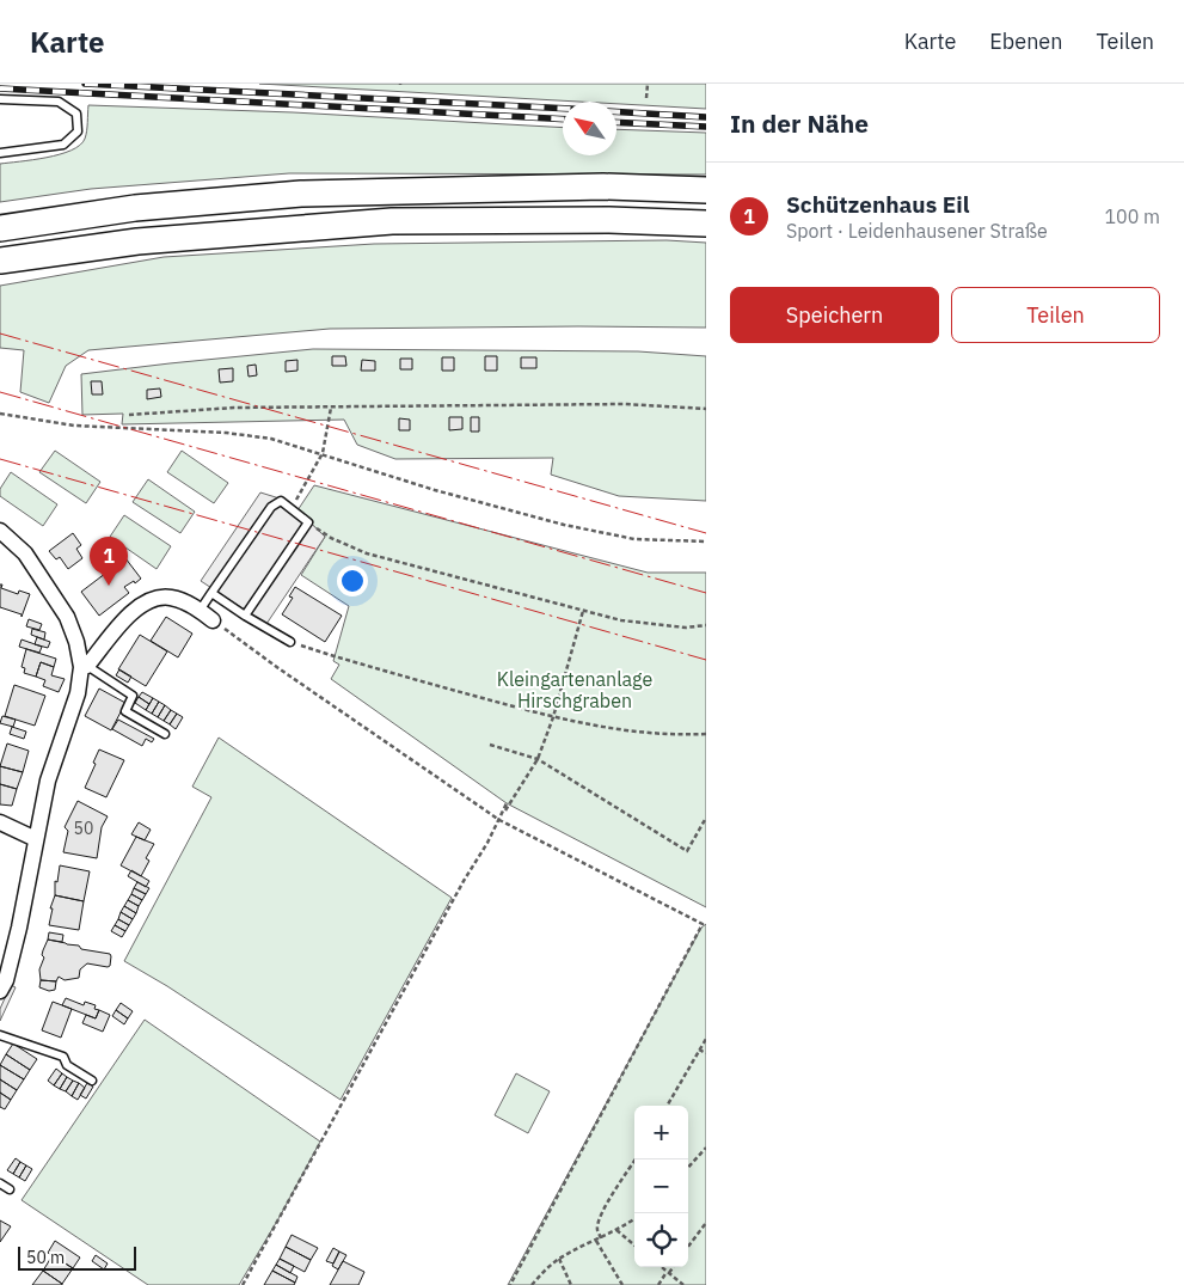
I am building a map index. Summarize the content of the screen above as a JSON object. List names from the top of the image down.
{
  "parks": ["Kleingartenanlage Hirschgraben"],
  "house_numbers": ["50"],
  "scale_bar": "50 m",
  "north": "top left",
  "page": {
    "header": "Karte",
    "nav": ["Karte", "Ebenen", "Teilen"],
    "heading": "In der Nähe",
    "list": [
      {
        "mark": "1",
        "name": "Schützenhaus Eil",
        "note": "Sport · Leidenhausener Straße",
        "value": "100 m"
      }
    ],
    "buttons": ["Speichern", "Teilen"],
    "pins": "1",
    "map_buttons": ["+", "−"],
    "scale": "50 m"
  }
}
